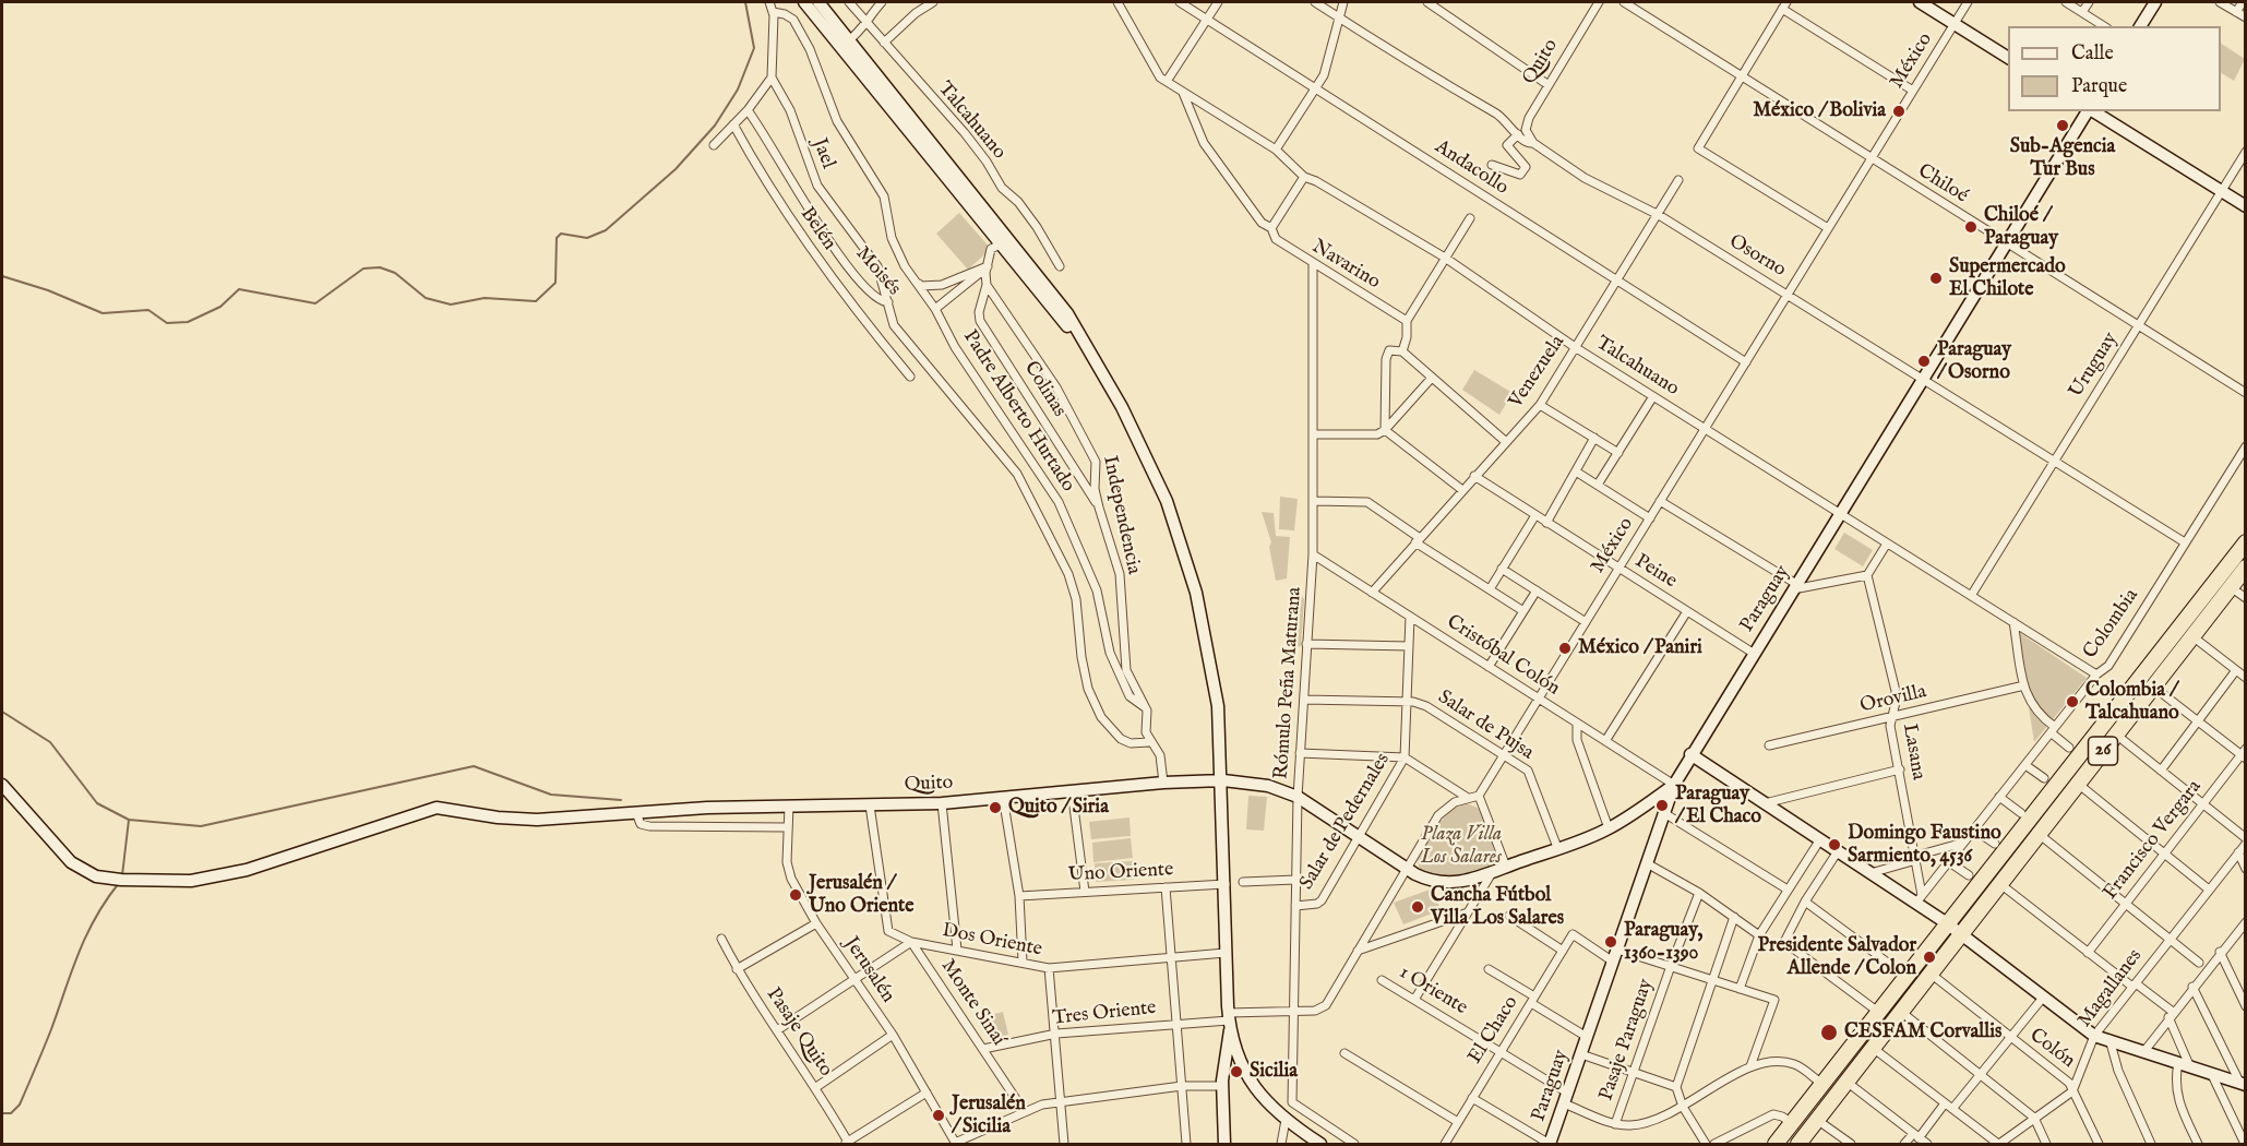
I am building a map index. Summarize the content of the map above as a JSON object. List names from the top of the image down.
{
  "streets": {
    "highway": ["26"],
    "main road": ["Quito", "Paraguay"],
    "street": [
      "México",
      "Talcahuano",
      "Jael",
      "Andacollo",
      "Chiloé",
      "Belén",
      "Osorno",
      "Navarino",
      "Moisés",
      "Uruguay",
      "Venezuela",
      "Colinas",
      "Padre Alberto Hurtado",
      "Independencia",
      "Peine",
      "Colombia",
      "Cristóbal Colón",
      "Rómulo Peña Maturana",
      "Orovilla",
      "Salar de Pujsa",
      "Lasana",
      "Salar de Pedernales",
      "Francisco Vergara",
      "Uno Oriente",
      "Dos Oriente",
      "Jerusalén",
      "Magallanes",
      "1 Oriente",
      "Monte Sinaí",
      "Tres Oriente",
      "El Chaco",
      "Pasaje Quito",
      "Pasaje Paraguay",
      "Colón"
    ]
  },
  "crossings": [
    ["México", "Talcahuano"],
    ["México", "Andacollo"],
    ["México", "Chiloé"],
    ["México", "Osorno"],
    ["México", "Peine"],
    ["México", "Cristóbal Colón"],
    ["México", "Salar de Pujsa"],
    ["Quito", "Osorno"],
    ["Quito", "Independencia"],
    ["Quito", "Paraguay"],
    ["Quito", "Cristóbal Colón"],
    ["Quito", "Rómulo Peña Maturana"],
    ["Quito", "Salar de Pujsa"],
    ["Quito", "Salar de Pedernales"],
    ["Quito", "Jerusalén"],
    ["Quito", "Monte Sinaí"],
    ["Talcahuano", "Navarino"],
    ["Talcahuano", "Uruguay"],
    ["Talcahuano", "Venezuela"],
    ["Talcahuano", "Paraguay"],
    ["Talcahuano", "Colombia"],
    ["Jael", "Moisés"],
    ["Andacollo", "Venezuela"],
    ["Chiloé", "Uruguay"],
    ["Chiloé", "Paraguay"],
    ["Osorno", "Uruguay"],
    ["Osorno", "Venezuela"],
    ["Osorno", "Paraguay"],
    ["Osorno", "Colombia"],
    ["Navarino", "Rómulo Peña Maturana"],
    ["Moisés", "Independencia"],
    ["Venezuela", "Peine"],
    ["Venezuela", "Cristóbal Colón"],
    ["Colinas", "Independencia"],
    ["Padre Alberto Hurtado", "Independencia"],
    ["Peine", "Paraguay"],
    ["Paraguay", "Cristóbal Colón"],
    ["Paraguay", "1 Oriente"],
    ["Paraguay", "El Chaco"],
    ["Colombia", "Lasana"],
    ["Cristóbal Colón", "Rómulo Peña Maturana"],
    ["Cristóbal Colón", "Salar de Pedernales"],
    ["Rómulo Peña Maturana", "Salar de Pujsa"],
    ["Rómulo Peña Maturana", "Salar de Pedernales"],
    ["Orovilla", "Lasana"],
    ["Salar de Pujsa", "Salar de Pedernales"],
    ["26", "Colón"],
    ["Dos Oriente", "Jerusalén"],
    ["Dos Oriente", "Monte Sinaí"],
    ["Dos Oriente", "Pasaje Quito"],
    ["Magallanes", "Colón"],
    ["1 Oriente", "El Chaco"],
    ["1 Oriente", "Pasaje Paraguay"],
    ["Monte Sinaí", "Tres Oriente"]
  ],
  "parks": ["Plaza Villa Los Salares"],
  "places": [
    "México / Bolivia",
    "Sub-Agencia Tur Bus",
    "Chiloé / Paraguay",
    "Supermercado El Chilote",
    "Paraguay / Osorno",
    "México / Paniri",
    "Colombia / Talcahuano",
    "Paraguay / El Chaco",
    "Quito / Siria",
    "Domingo Faustino Sarmiento, 4536",
    "Jerusalén / Uno Oriente",
    "Cancha Fútbol Villa Los Salares",
    "Paraguay, 1360-1390",
    "Presidente Salvador Allende / Colon",
    "CESFAM Corvallis",
    "Sicilia",
    "Jerusalén / Sicilia"
  ],
  "legend": ["Calle", "Parque"]
}
